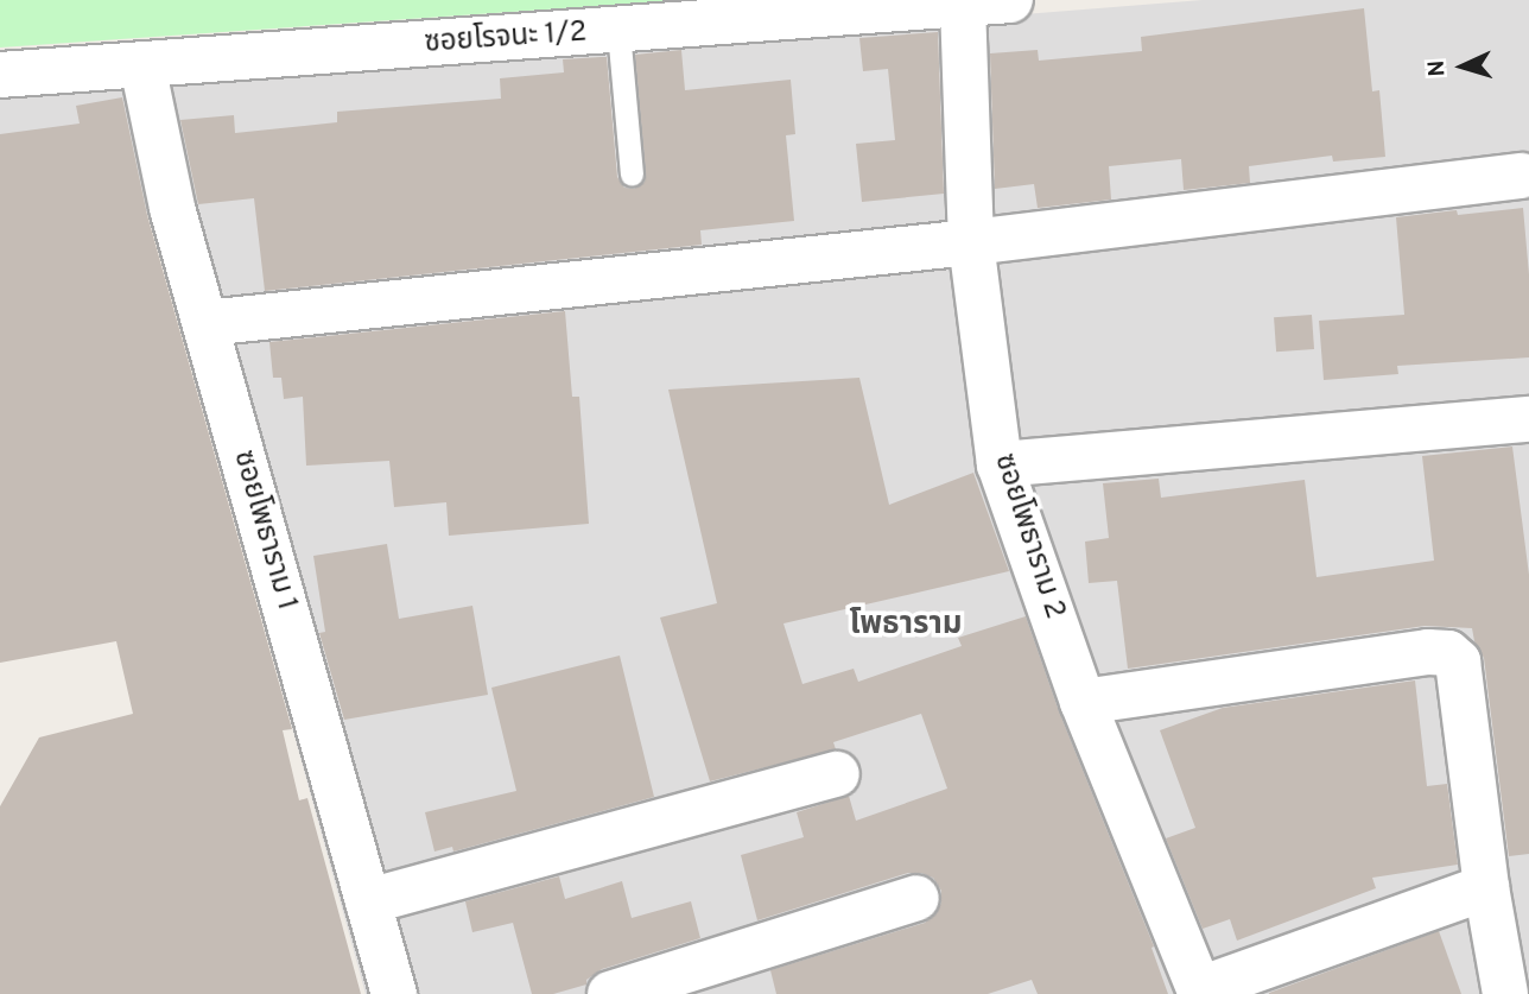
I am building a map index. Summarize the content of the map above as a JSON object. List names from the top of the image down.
{
  "streets": {
    "street": ["ซอยโรจนะ 1/2", "ซอยโพธาราม 1", "ซอยโพธาราม 2"]
  },
  "crossings": [
    ["ซอยโรจนะ 1/2", "ซอยโพธาราม 1"],
    ["ซอยโรจนะ 1/2", "ซอยโพธาราม 2"]
  ],
  "districts": ["โพธาราม"],
  "north": "left"
}
